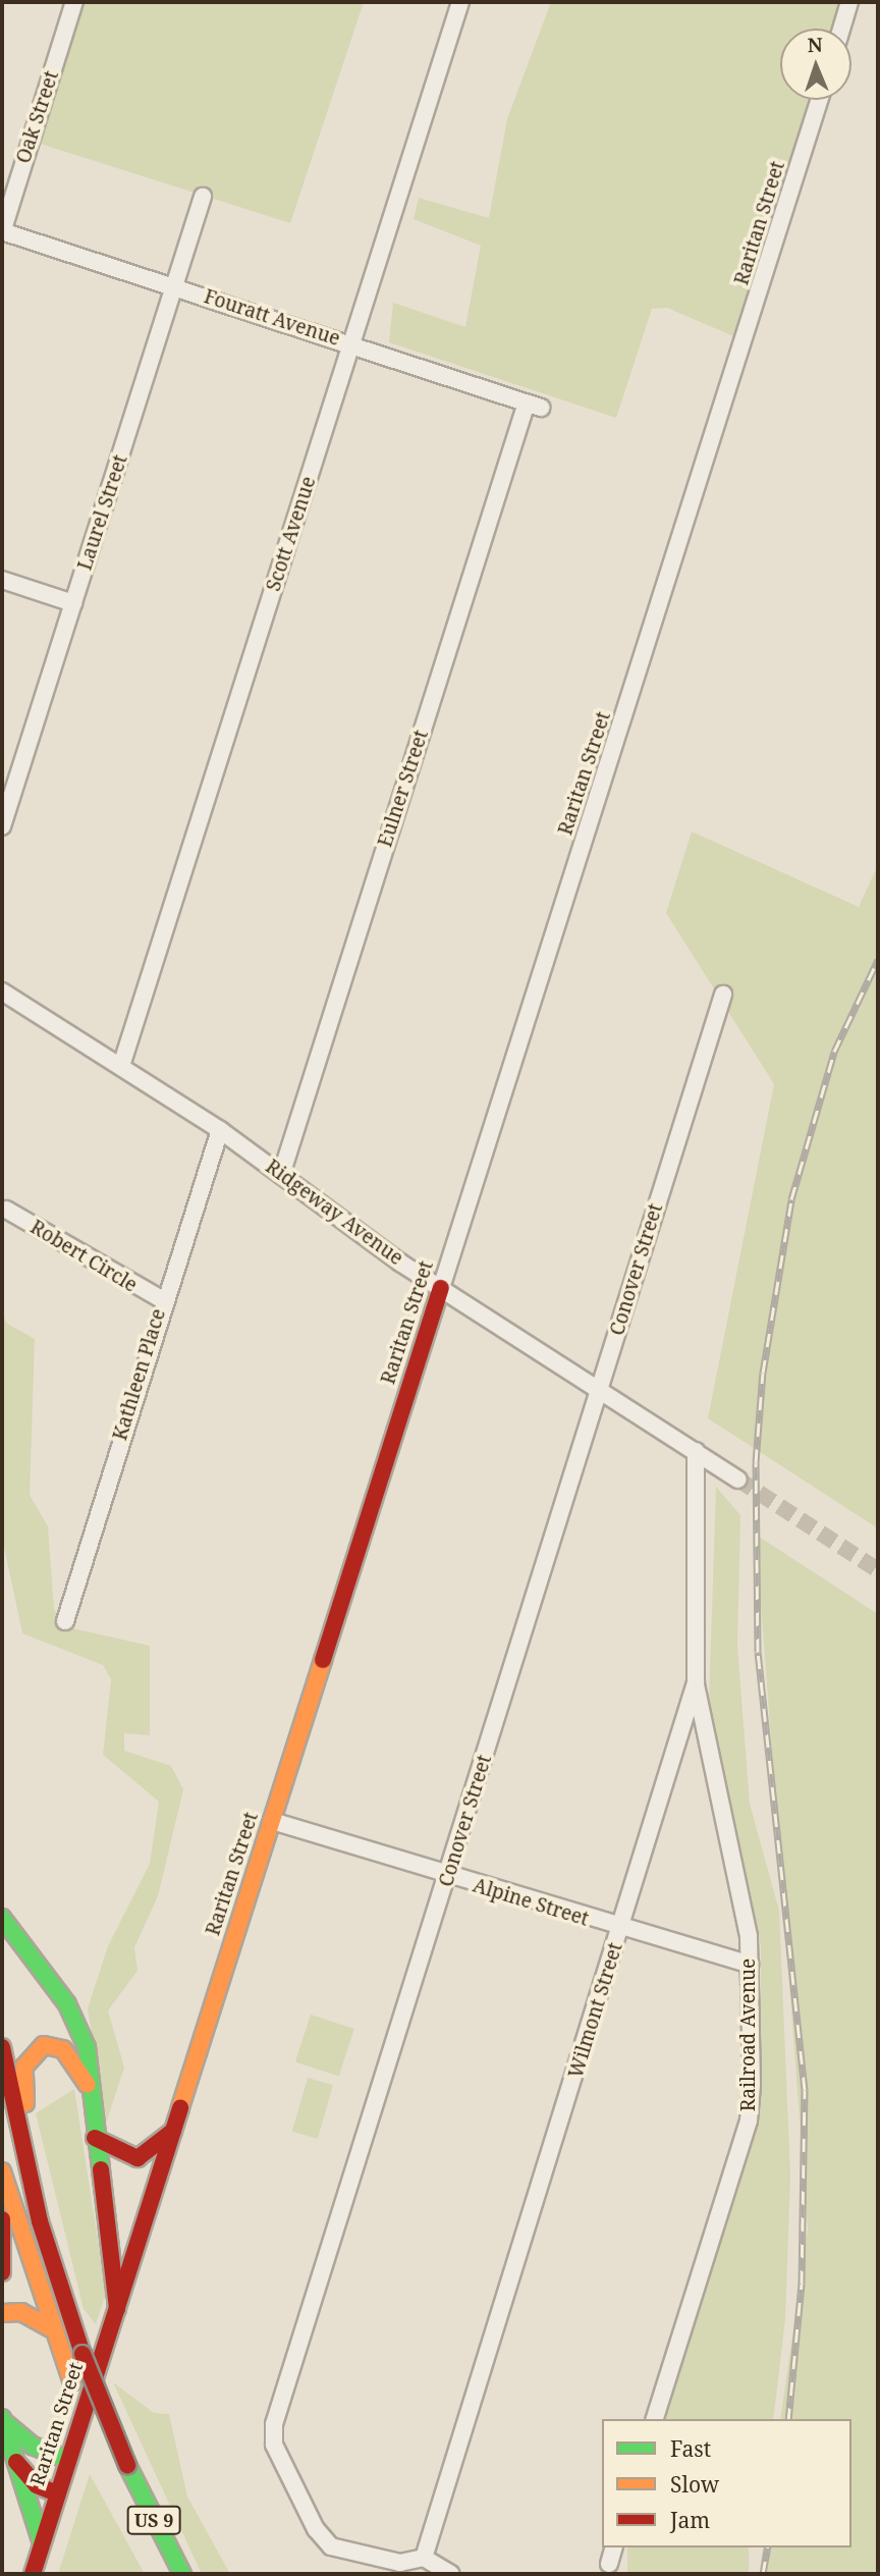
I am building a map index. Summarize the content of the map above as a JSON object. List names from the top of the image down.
{
  "streets": {
    "main road": ["Raritan Street", "US 9"],
    "street": [
      "Oak Street",
      "Fouratt Avenue",
      "Laurel Street",
      "Scott Avenue",
      "Eulner Street",
      "Ridgeway Avenue",
      "Robert Circle",
      "Conover Street",
      "Kathleen Place",
      "Alpine Street",
      "Wilmont Street",
      "Railroad Avenue"
    ]
  },
  "crossings": [
    ["Oak Street", "Fouratt Avenue"],
    ["Raritan Street", "Ridgeway Avenue"],
    ["Raritan Street", "Alpine Street"],
    ["Fouratt Avenue", "Laurel Street"],
    ["Fouratt Avenue", "Scott Avenue"],
    ["Fouratt Avenue", "Eulner Street"],
    ["Scott Avenue", "Ridgeway Avenue"],
    ["Eulner Street", "Ridgeway Avenue"],
    ["Ridgeway Avenue", "Conover Street"],
    ["Ridgeway Avenue", "Kathleen Place"],
    ["Ridgeway Avenue", "Wilmont Street"],
    ["Robert Circle", "Kathleen Place"],
    ["Conover Street", "Alpine Street"],
    ["Conover Street", "Wilmont Street"],
    ["Alpine Street", "Wilmont Street"],
    ["Alpine Street", "Railroad Avenue"],
    ["Wilmont Street", "Railroad Avenue"]
  ],
  "legend": ["Fast", "Slow", "Jam"],
  "north": "top"
}
